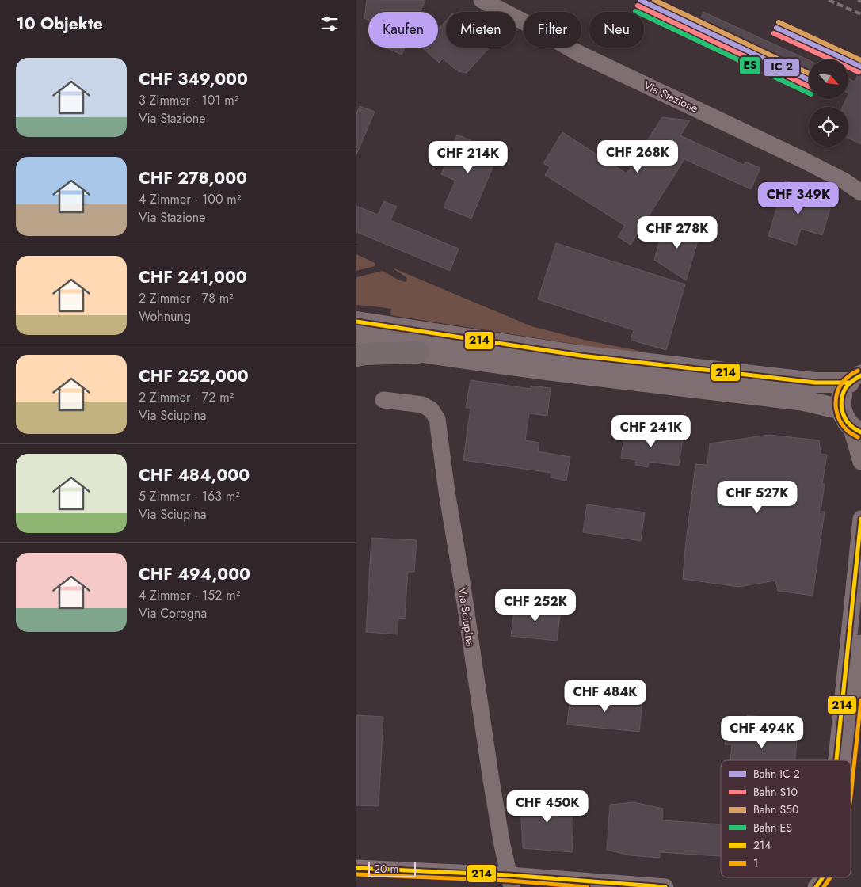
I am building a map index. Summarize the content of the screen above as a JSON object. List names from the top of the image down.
{
  "streets": {
    "street": ["Via Stazione", "Via Sciupina"]
  },
  "lines": [
    "rail line S50",
    "rail line S10",
    "rail line ES",
    "transit line 214",
    "transit line 1"
  ],
  "legend": [
    "Bahn IC 2",
    "Bahn S10",
    "Bahn S50",
    "Bahn ES",
    "214",
    "1"
  ],
  "scale_bar": "20 m",
  "north": "bottom right",
  "page": {
    "heading": "10 Objekte",
    "chip": [
      "Kaufen",
      "Mieten",
      "Filter",
      "Neu"
    ],
    "list": [
      {
        "name": "CHF 349,000",
        "note": "3 Zimmer · 101 m² · Via Stazione"
      },
      {
        "name": "CHF 278,000",
        "note": "4 Zimmer · 100 m² · Via Stazione"
      },
      {
        "name": "CHF 241,000",
        "note": "2 Zimmer · 78 m² · Wohnung"
      },
      {
        "name": "CHF 252,000",
        "note": "2 Zimmer · 72 m² · Via Sciupina"
      },
      {
        "name": "CHF 484,000",
        "note": "5 Zimmer · 163 m² · Via Sciupina"
      },
      {
        "name": "CHF 494,000",
        "note": "4 Zimmer · 152 m² · Via Corogna"
      }
    ],
    "price": [
      "CHF 268K",
      "CHF 214K",
      "CHF 349K",
      "CHF 278K",
      "CHF 241K",
      "CHF 527K",
      "CHF 252K",
      "CHF 484K",
      "CHF 494K",
      "CHF 450K"
    ],
    "scale": "20 m"
  }
}
